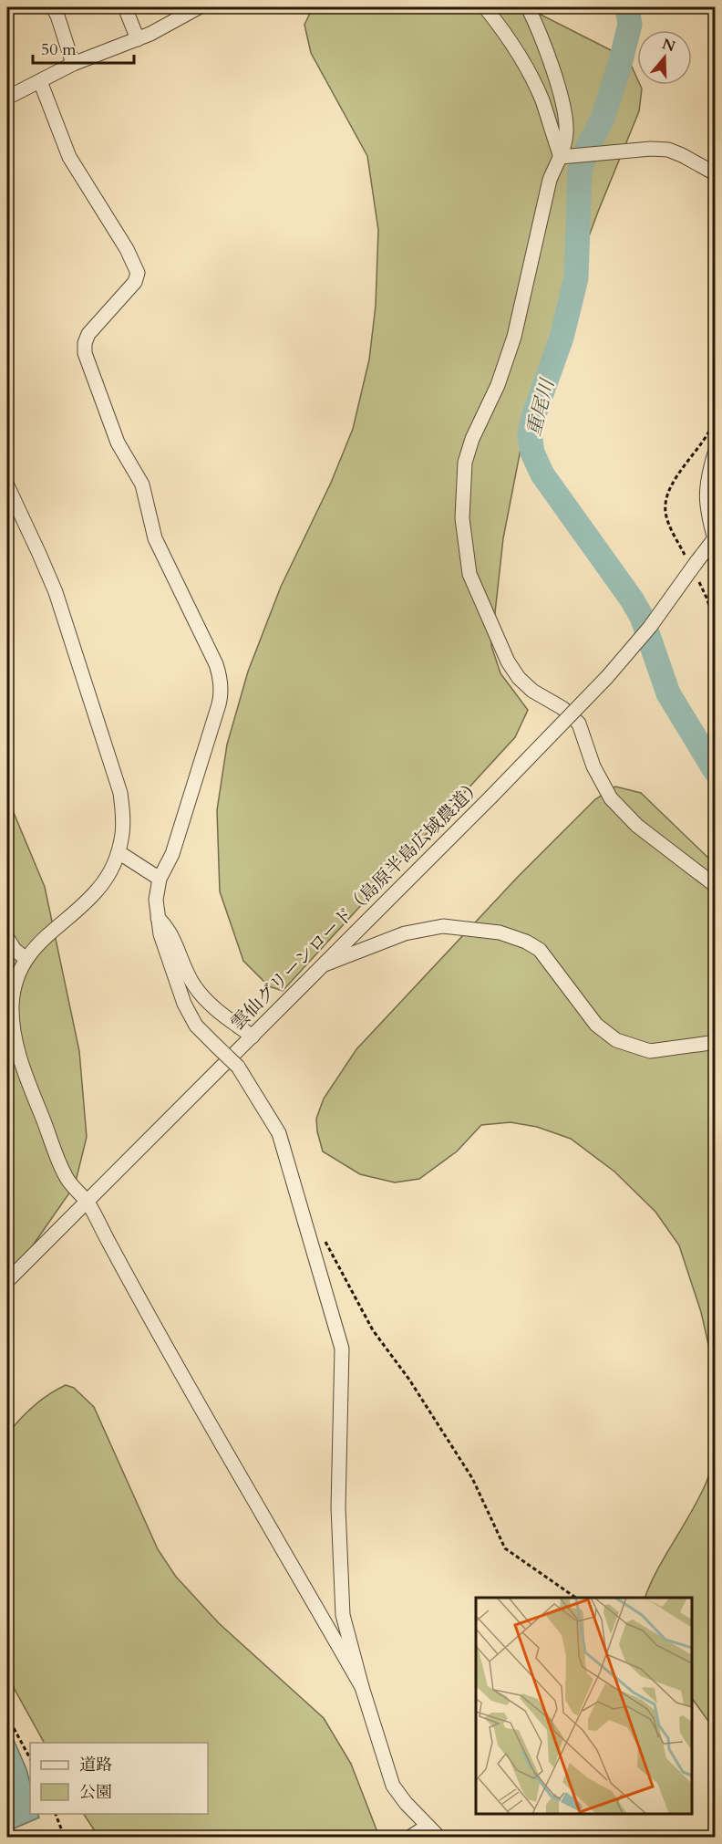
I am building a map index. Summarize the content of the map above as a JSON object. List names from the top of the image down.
{
  "streets": {
    "street": ["雲仙グリーンロード（島原半島広域農道）"]
  },
  "water": ["重尾川"],
  "legend": ["道路", "公園"],
  "scale_bar": "50 m",
  "north": "top"
}
